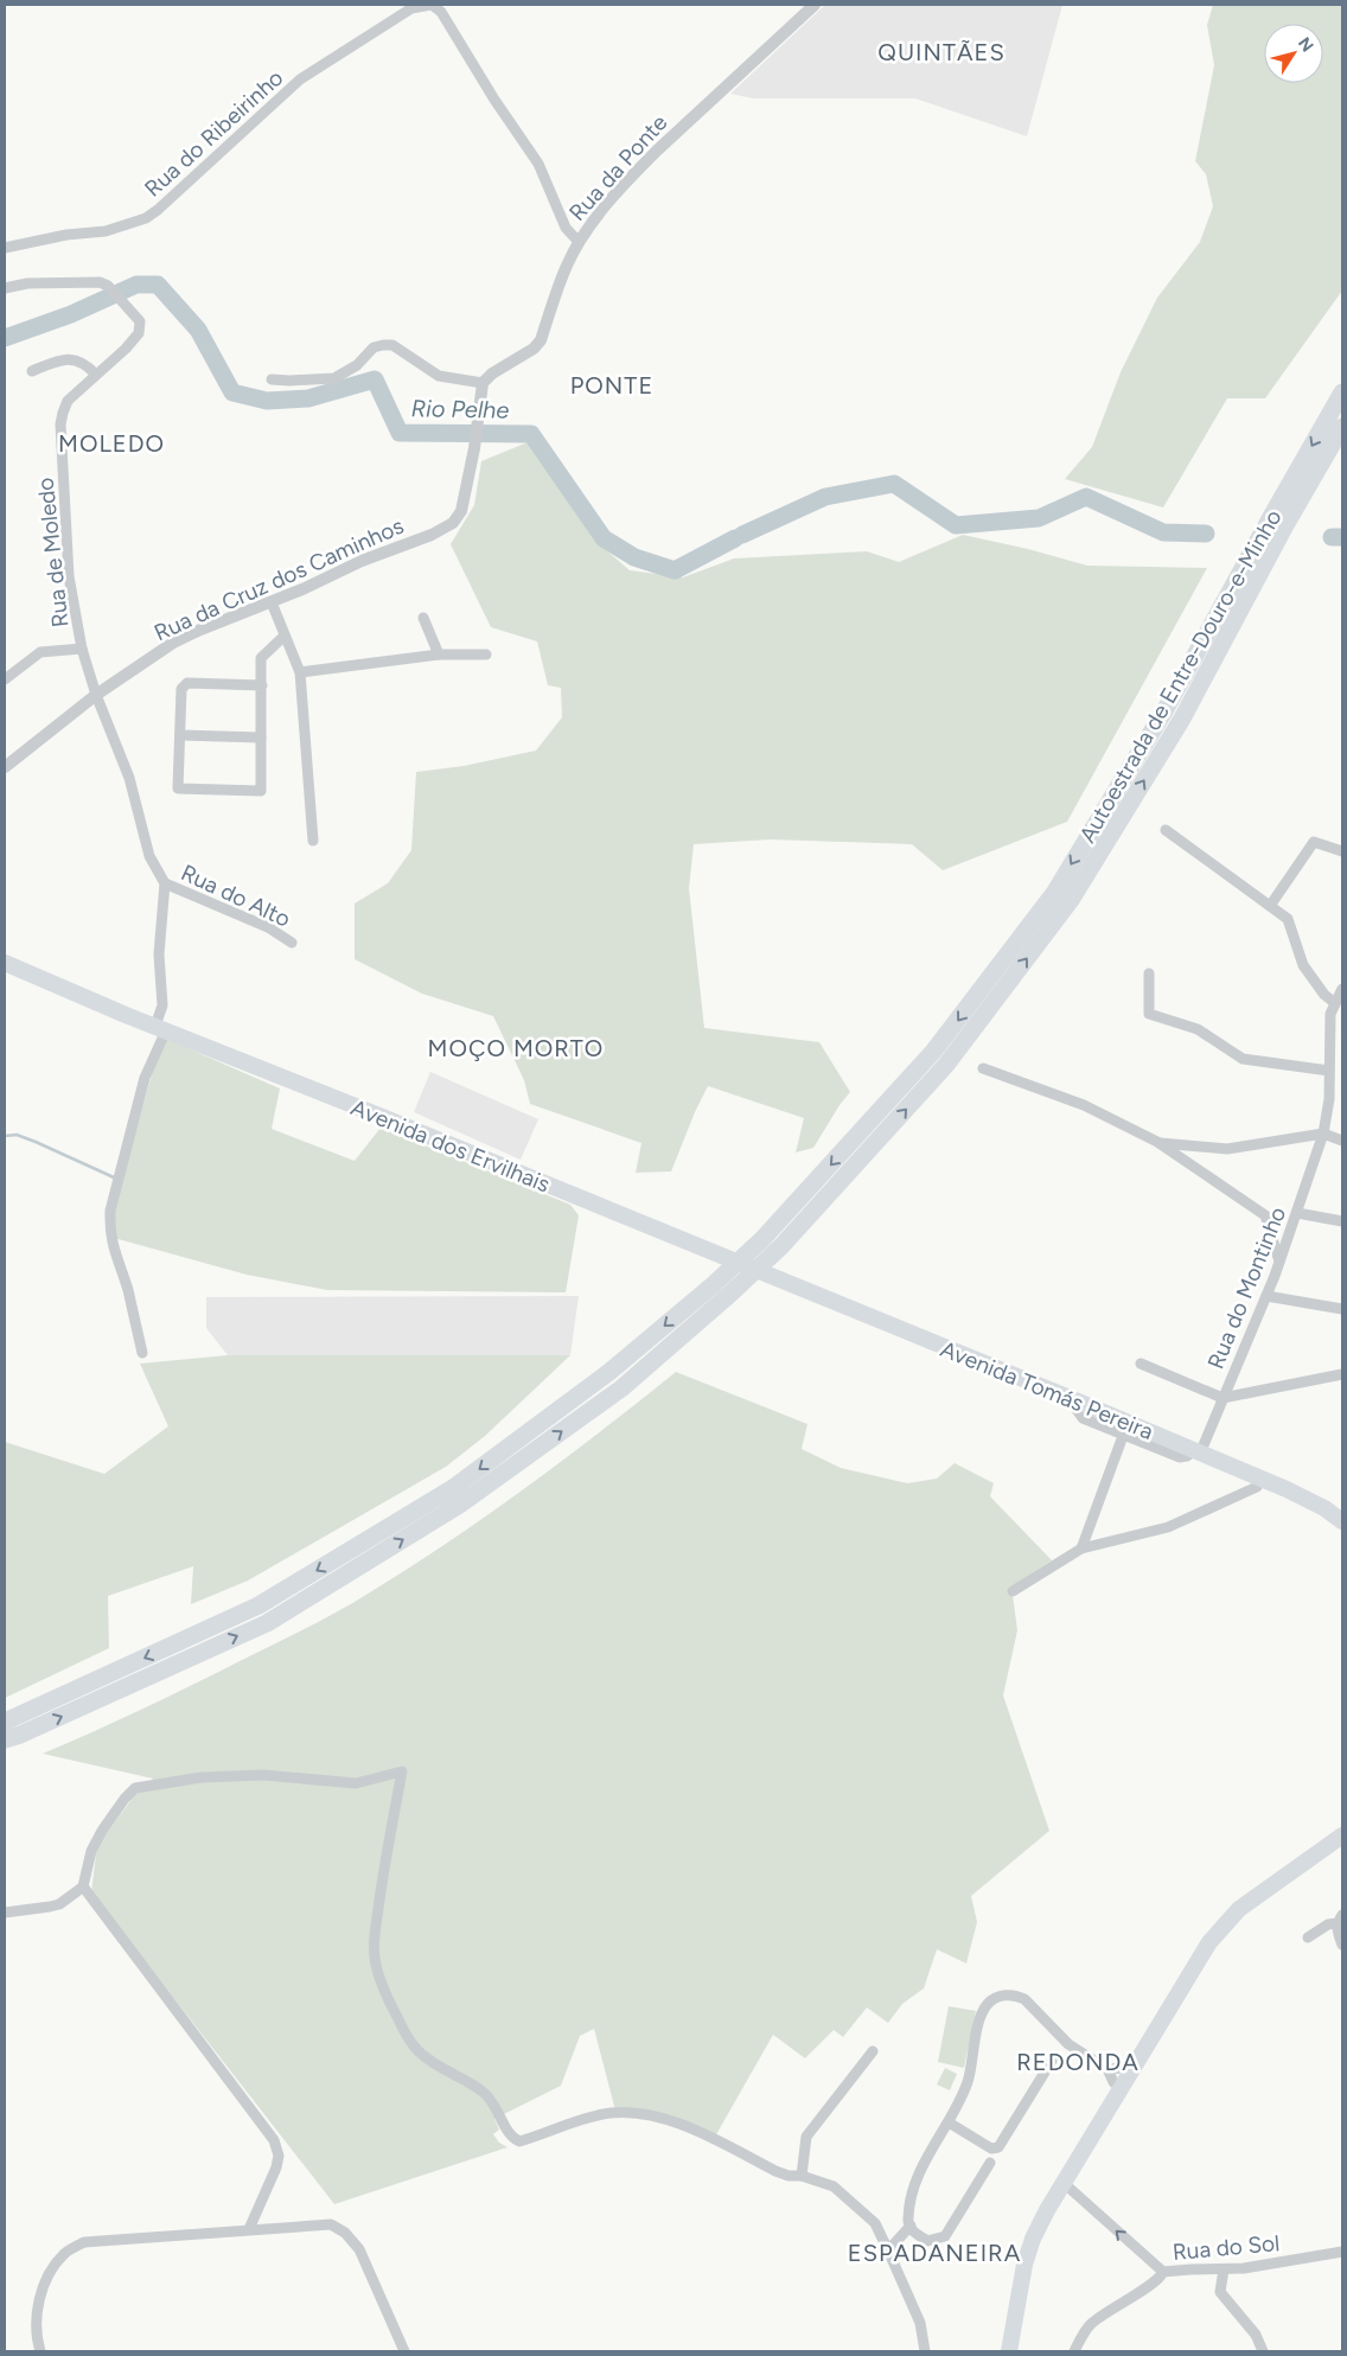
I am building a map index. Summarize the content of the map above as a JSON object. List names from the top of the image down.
{
  "streets": {
    "highway": ["Autoestrada de Entre-Douro-e-Minho"],
    "main road": ["Avenida dos Ervilhais", "Avenida Tomás Pereira"],
    "street": [
      "Rua do Ribeirinho",
      "Rua da Ponte",
      "Rua de Moledo",
      "Rua da Cruz dos Caminhos",
      "Rua do Alto",
      "Rua do Montinho",
      "Rua do Sol"
    ]
  },
  "crossings": [
    ["Rua do Ribeirinho", "Rua da Ponte"],
    ["Rua da Ponte", "Rua da Cruz dos Caminhos"],
    ["Rua de Moledo", "Rua da Cruz dos Caminhos"],
    ["Rua de Moledo", "Rua do Alto"],
    ["Avenida dos Ervilhais", "Avenida Tomás Pereira"],
    ["Rua do Montinho", "Avenida Tomás Pereira"]
  ],
  "districts": [
    "QUINTÃES",
    "PONTE",
    "MOLEDO",
    "MOÇO MORTO",
    "REDONDA",
    "ESPADANEIRA"
  ],
  "water": ["Rio Pelhe"],
  "north": "top right"
}
